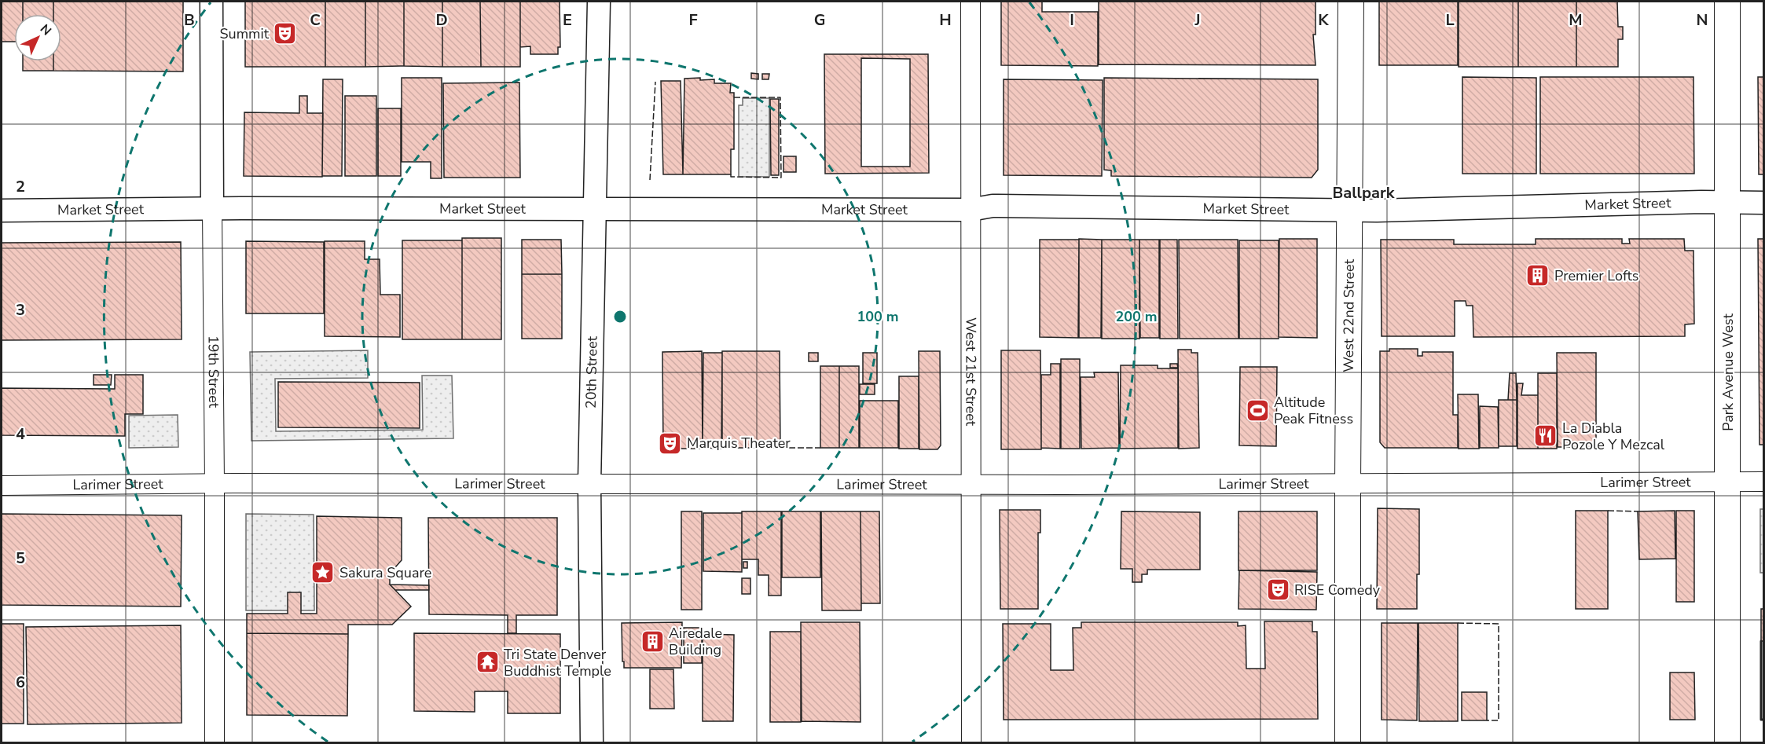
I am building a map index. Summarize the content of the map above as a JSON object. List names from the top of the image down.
{
  "streets": {
    "main road": [
      "Market Street",
      "West 22nd Street",
      "19th Street",
      "20th Street",
      "Park Avenue West"
    ],
    "street": ["West 21st Street", "Larimer Street"]
  },
  "crossings": [
    ["Market Street", "West 22nd Street"],
    ["Market Street", "19th Street"],
    ["Market Street", "20th Street"],
    ["Market Street", "West 21st Street"],
    ["Market Street", "Park Avenue West"],
    ["West 22nd Street", "Larimer Street"],
    ["19th Street", "Larimer Street"],
    ["20th Street", "Larimer Street"],
    ["West 21st Street", "Larimer Street"],
    ["Park Avenue West", "Larimer Street"]
  ],
  "districts": ["Ballpark"],
  "places": {
    "theatre": ["Summit", "Marquis Theater", "RISE Comedy"],
    "building": ["Premier Lofts", "Airedale Building"],
    "sports": ["Altitude Peak Fitness"],
    "restaurant": ["La Diabla Pozole Y Mezcal"],
    "place": ["Sakura Square"],
    "temple": ["Tri State Denver Buddhist Temple"]
  },
  "north": "top right",
  "grid": {
    "columns": [
      "B",
      "C",
      "D",
      "E",
      "F",
      "G",
      "H",
      "I",
      "J",
      "K",
      "L",
      "M",
      "N"
    ],
    "rows": [
      "2",
      "3",
      "4",
      "5",
      "6"
    ]
  },
  "rings": ["100 m", "200 m"]
}
